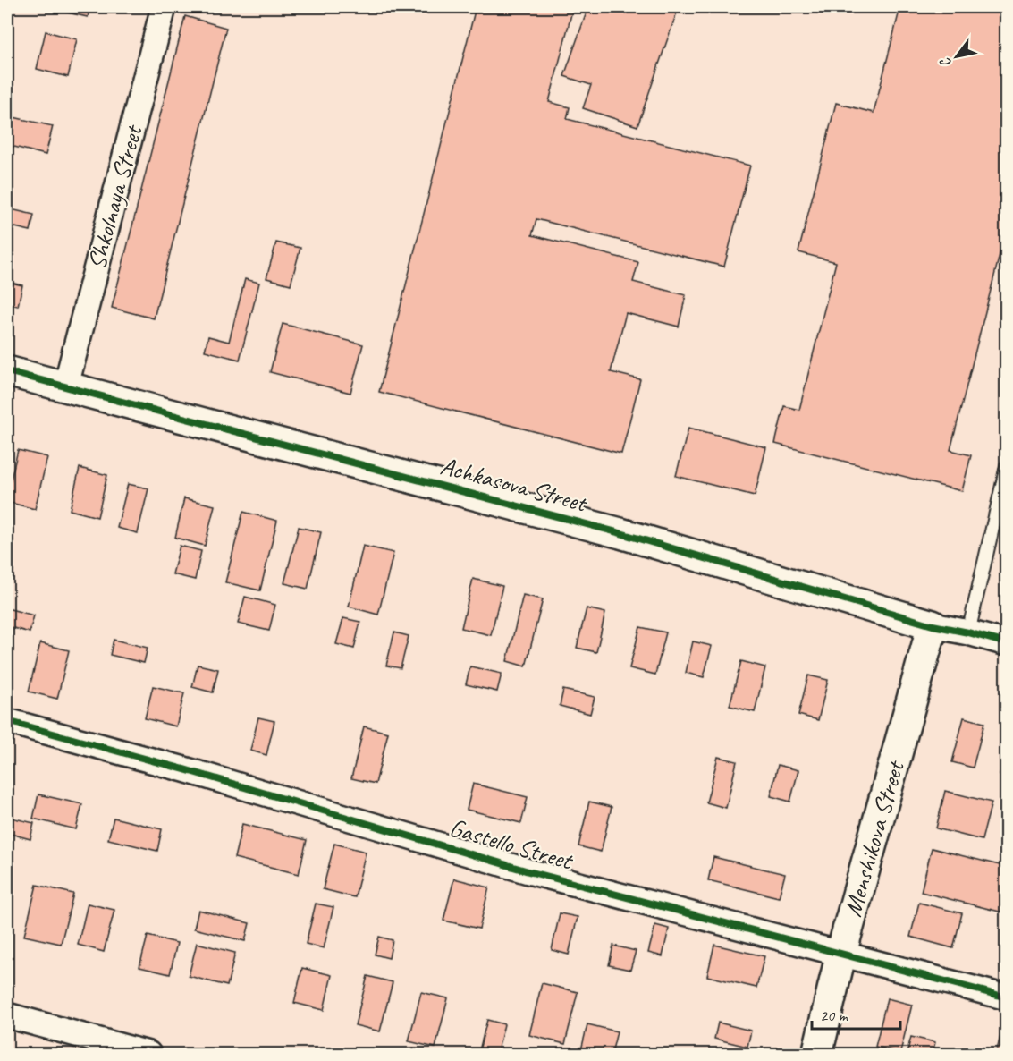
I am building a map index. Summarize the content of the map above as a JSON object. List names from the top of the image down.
{
  "streets": {
    "street": [
      "Shkolnaya Street",
      "Achkasova Street",
      "Menshikova Street",
      "Gastello Street"
    ]
  },
  "crossings": [
    ["Shkolnaya Street", "Achkasova Street"],
    ["Achkasova Street", "Menshikova Street"],
    ["Menshikova Street", "Gastello Street"]
  ],
  "scale_bar": "20 m",
  "north": "bottom left"
}
